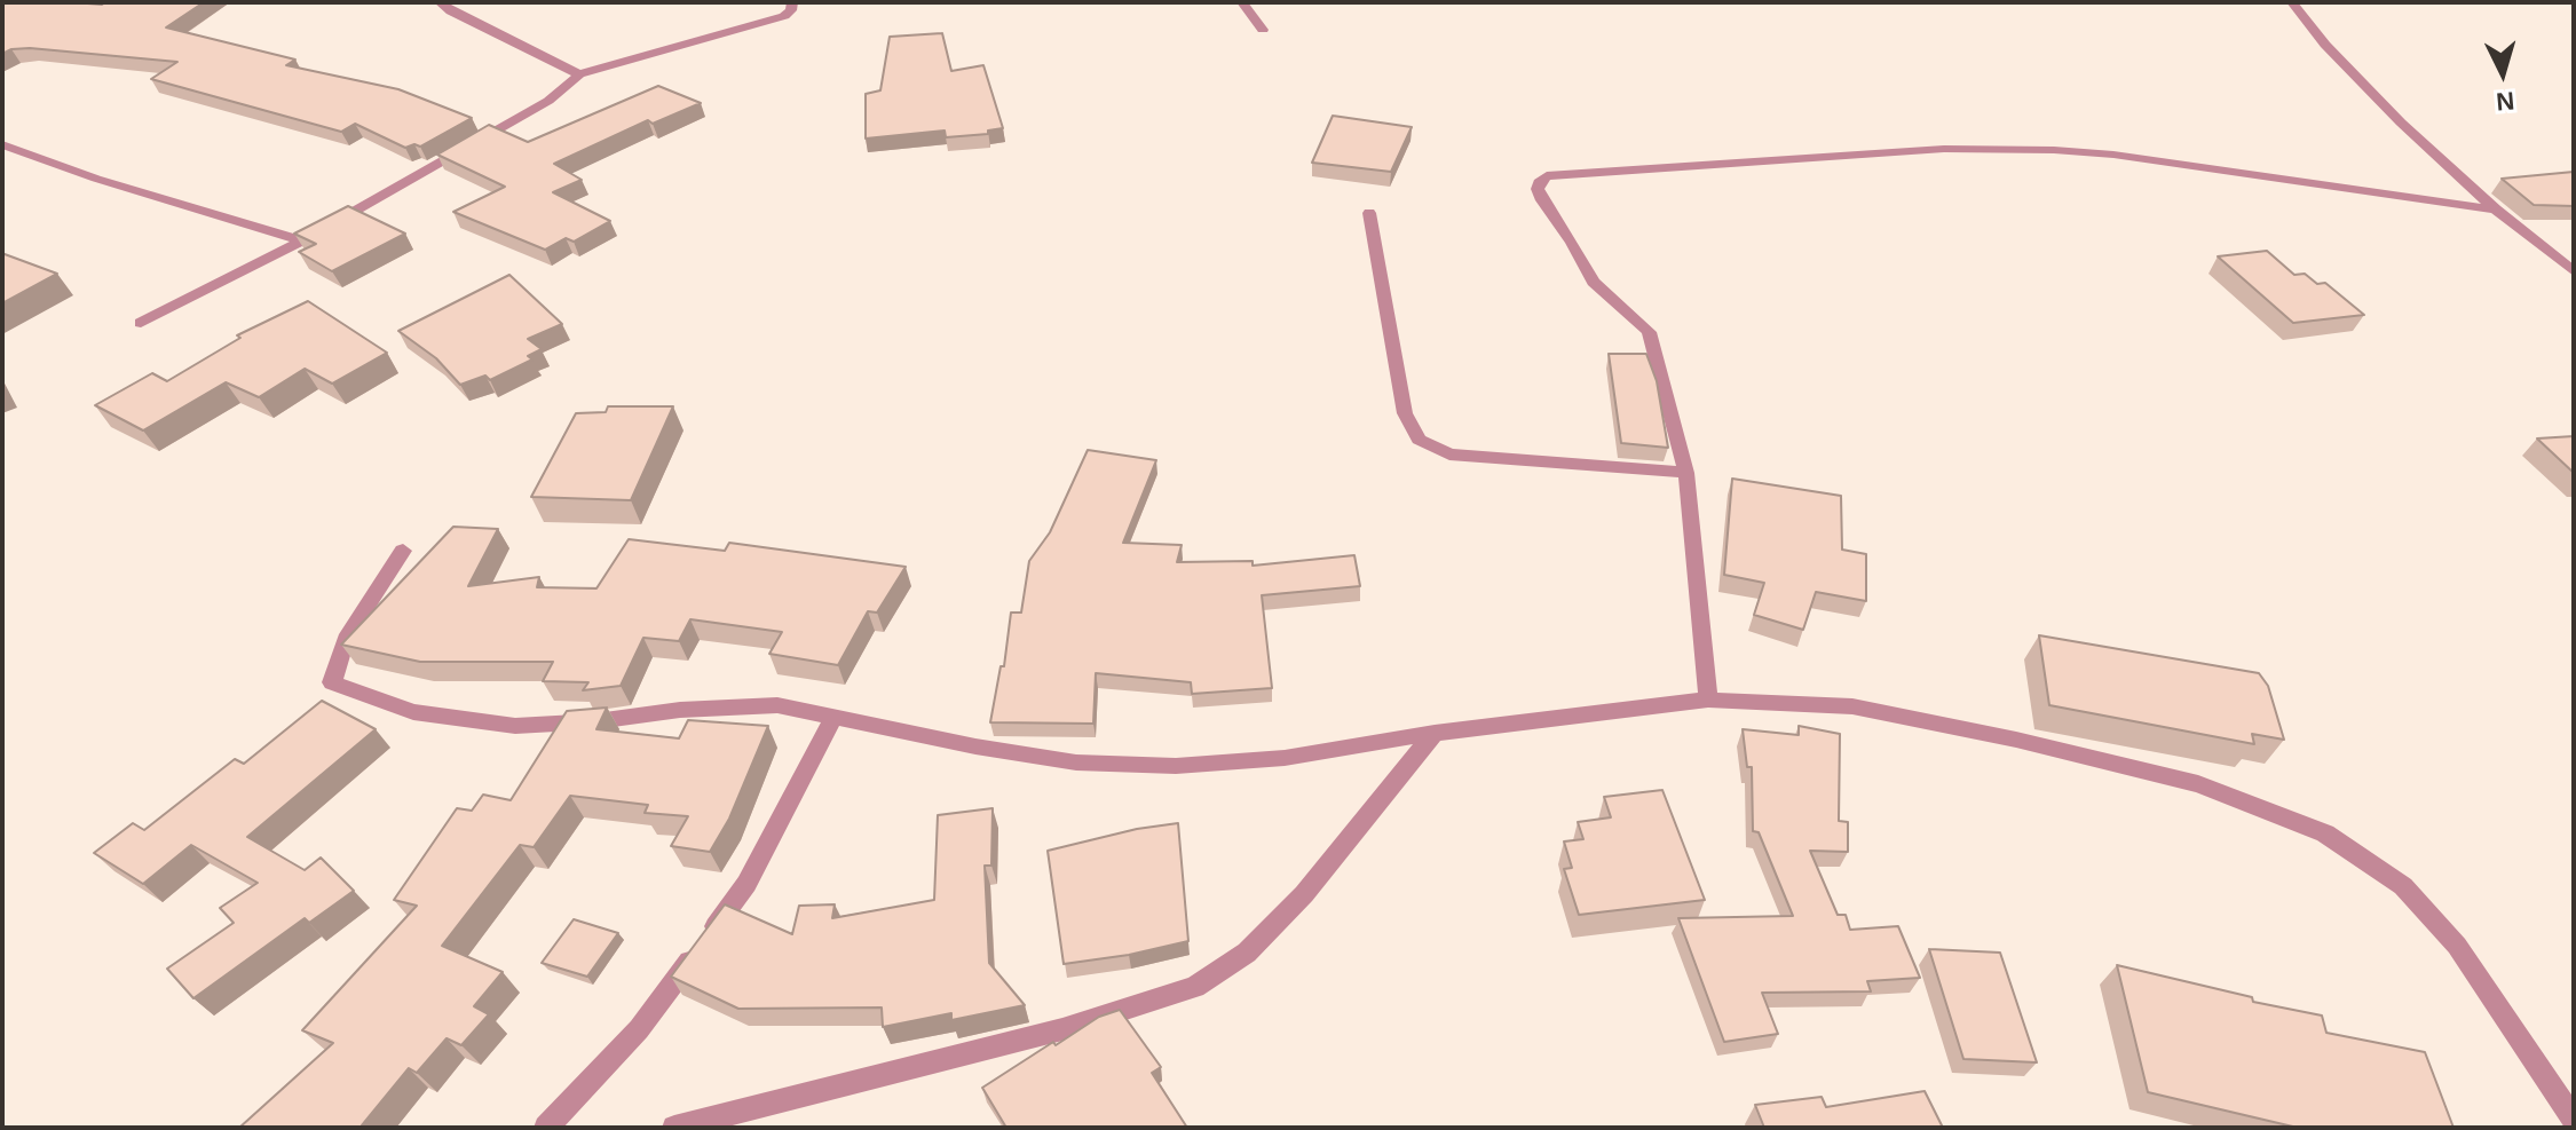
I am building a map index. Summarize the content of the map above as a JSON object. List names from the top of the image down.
{
  "north": "bottom"
}
